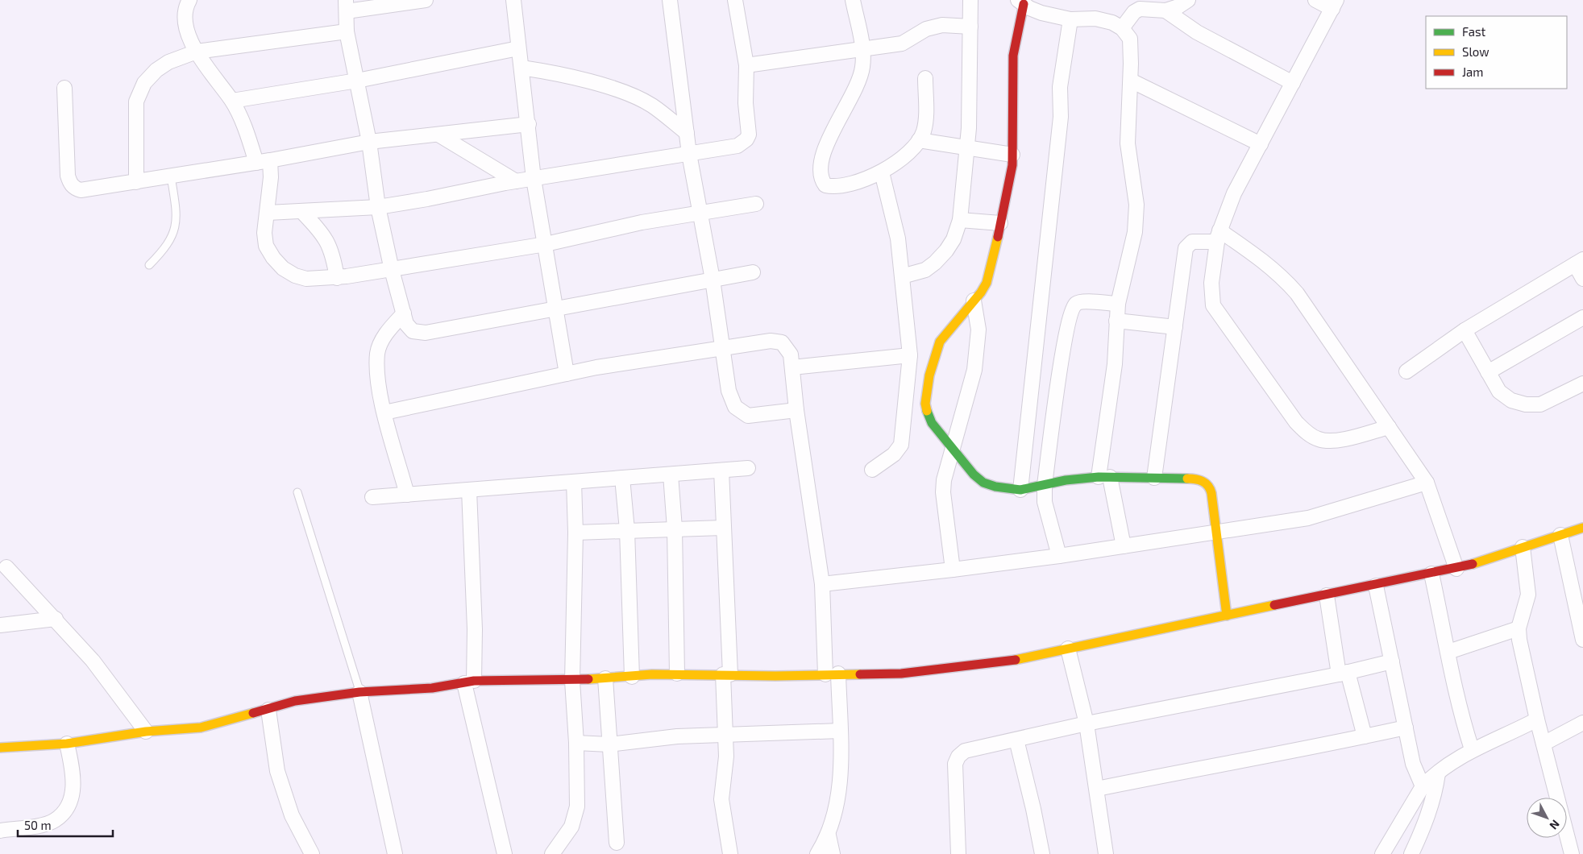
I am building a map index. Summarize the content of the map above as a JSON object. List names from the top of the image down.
{
  "legend": ["Fast", "Slow", "Jam"],
  "scale_bar": "50 m",
  "north": "bottom right"
}
